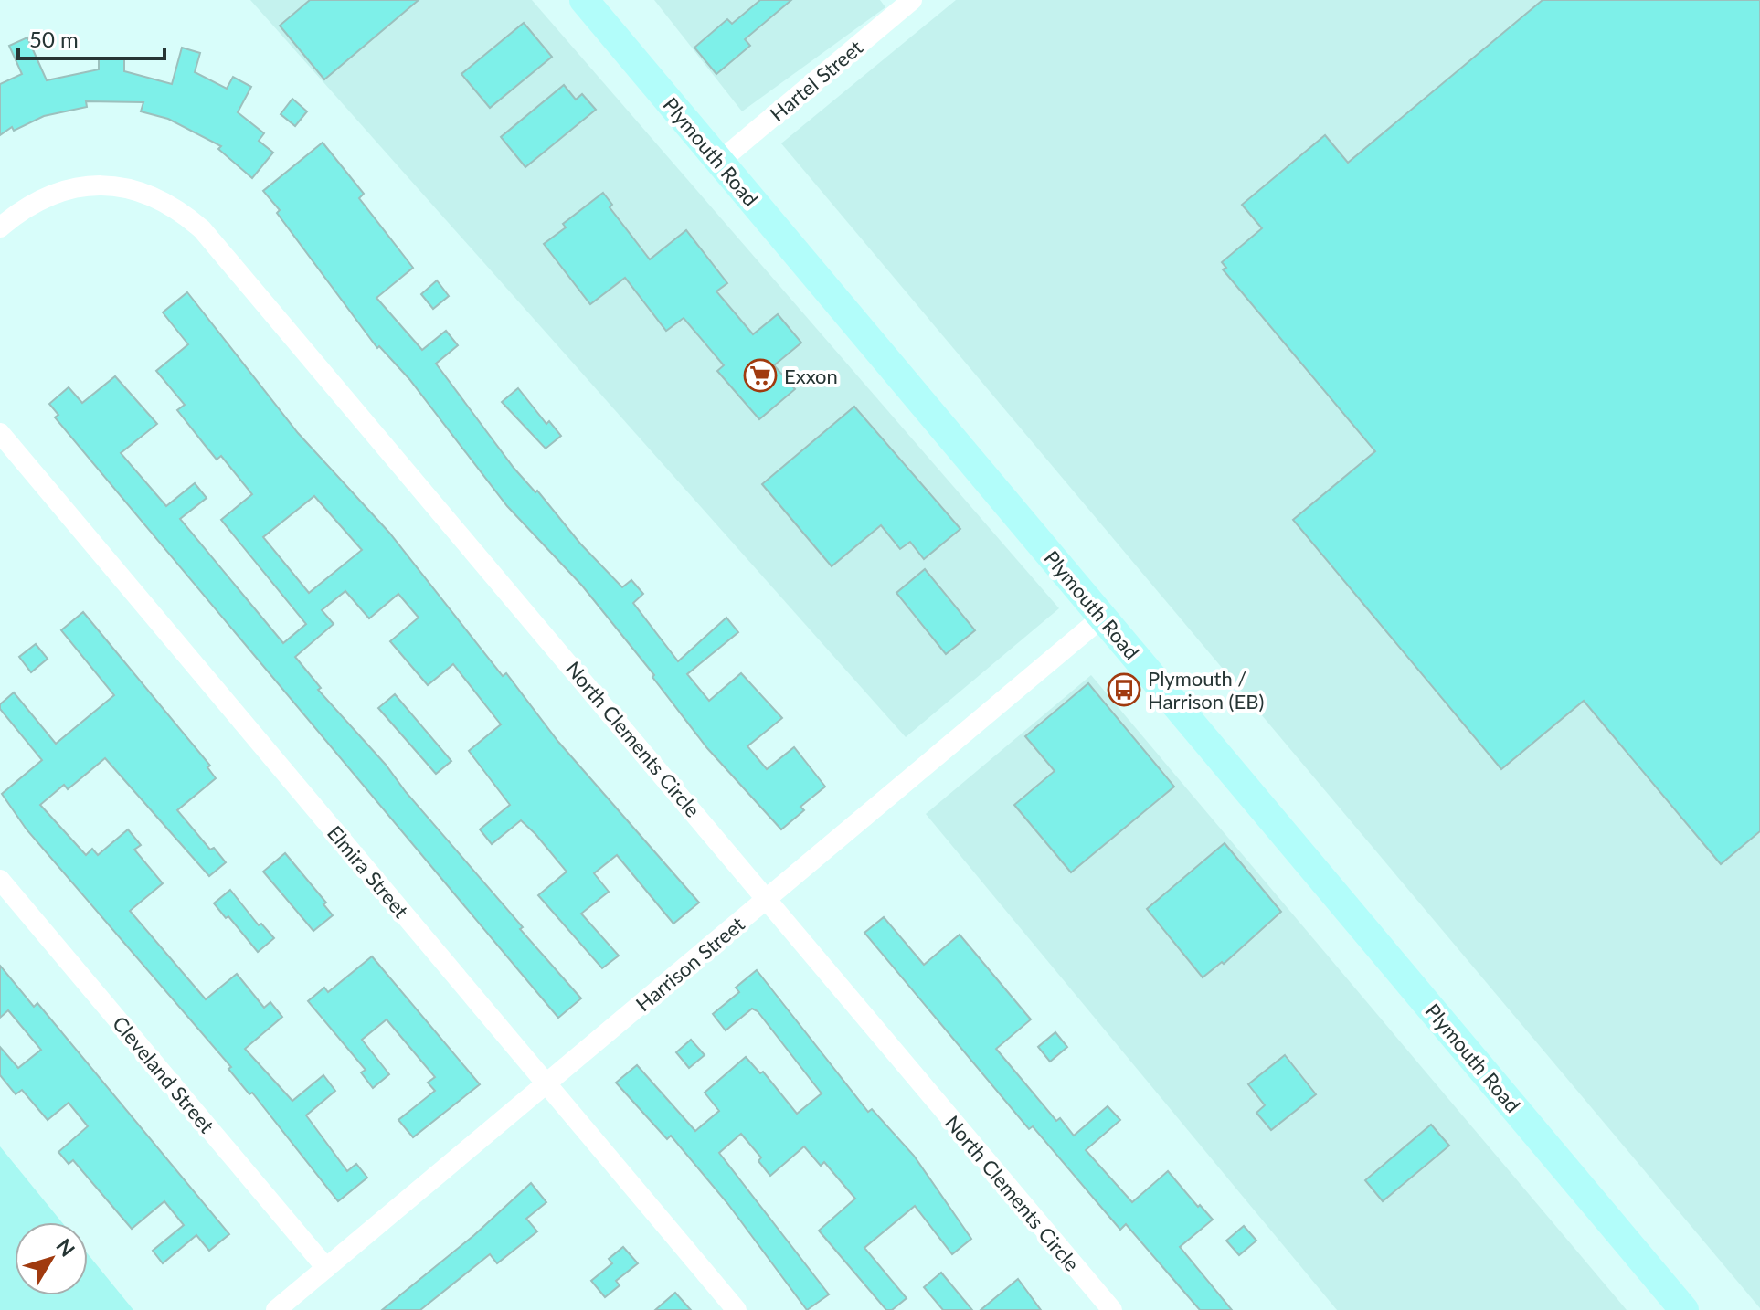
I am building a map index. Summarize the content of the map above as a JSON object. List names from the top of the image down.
{
  "streets": {
    "main road": ["Plymouth Road"],
    "street": [
      "Hartel Street",
      "North Clements Circle",
      "Elmira Street",
      "Harrison Street",
      "Cleveland Street"
    ]
  },
  "crossings": [
    ["Hartel Street", "Plymouth Road"],
    ["Plymouth Road", "Harrison Street"],
    ["North Clements Circle", "Harrison Street"],
    ["Elmira Street", "Harrison Street"],
    ["Harrison Street", "Cleveland Street"]
  ],
  "places": {
    "supermarket": ["Exxon"],
    "bus stop": ["Plymouth / Harrison (EB)"]
  },
  "scale_bar": "50 m",
  "north": "top right"
}
